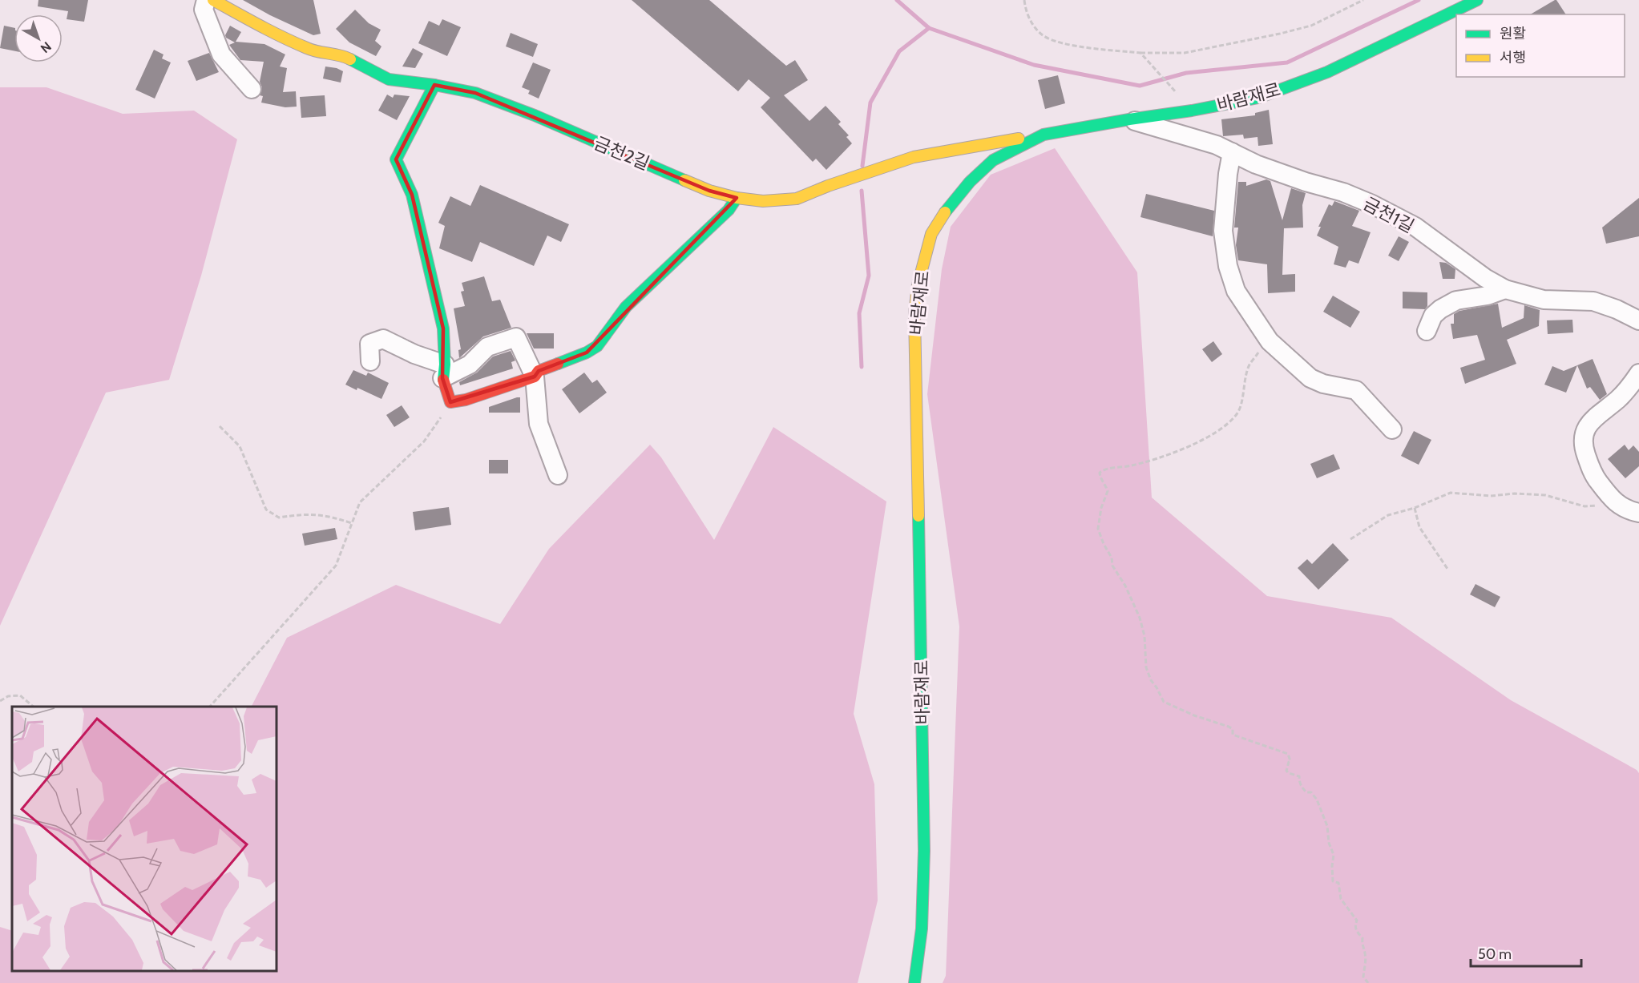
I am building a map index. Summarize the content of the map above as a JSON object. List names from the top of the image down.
{
  "streets": {
    "street": ["바람재로", "금천2길", "금천1길"]
  },
  "crossings": [
    ["바람재로", "금천2길"],
    ["바람재로", "금천1길"]
  ],
  "legend": ["원활", "서행"],
  "scale_bar": "50 m",
  "north": "bottom right"
}
